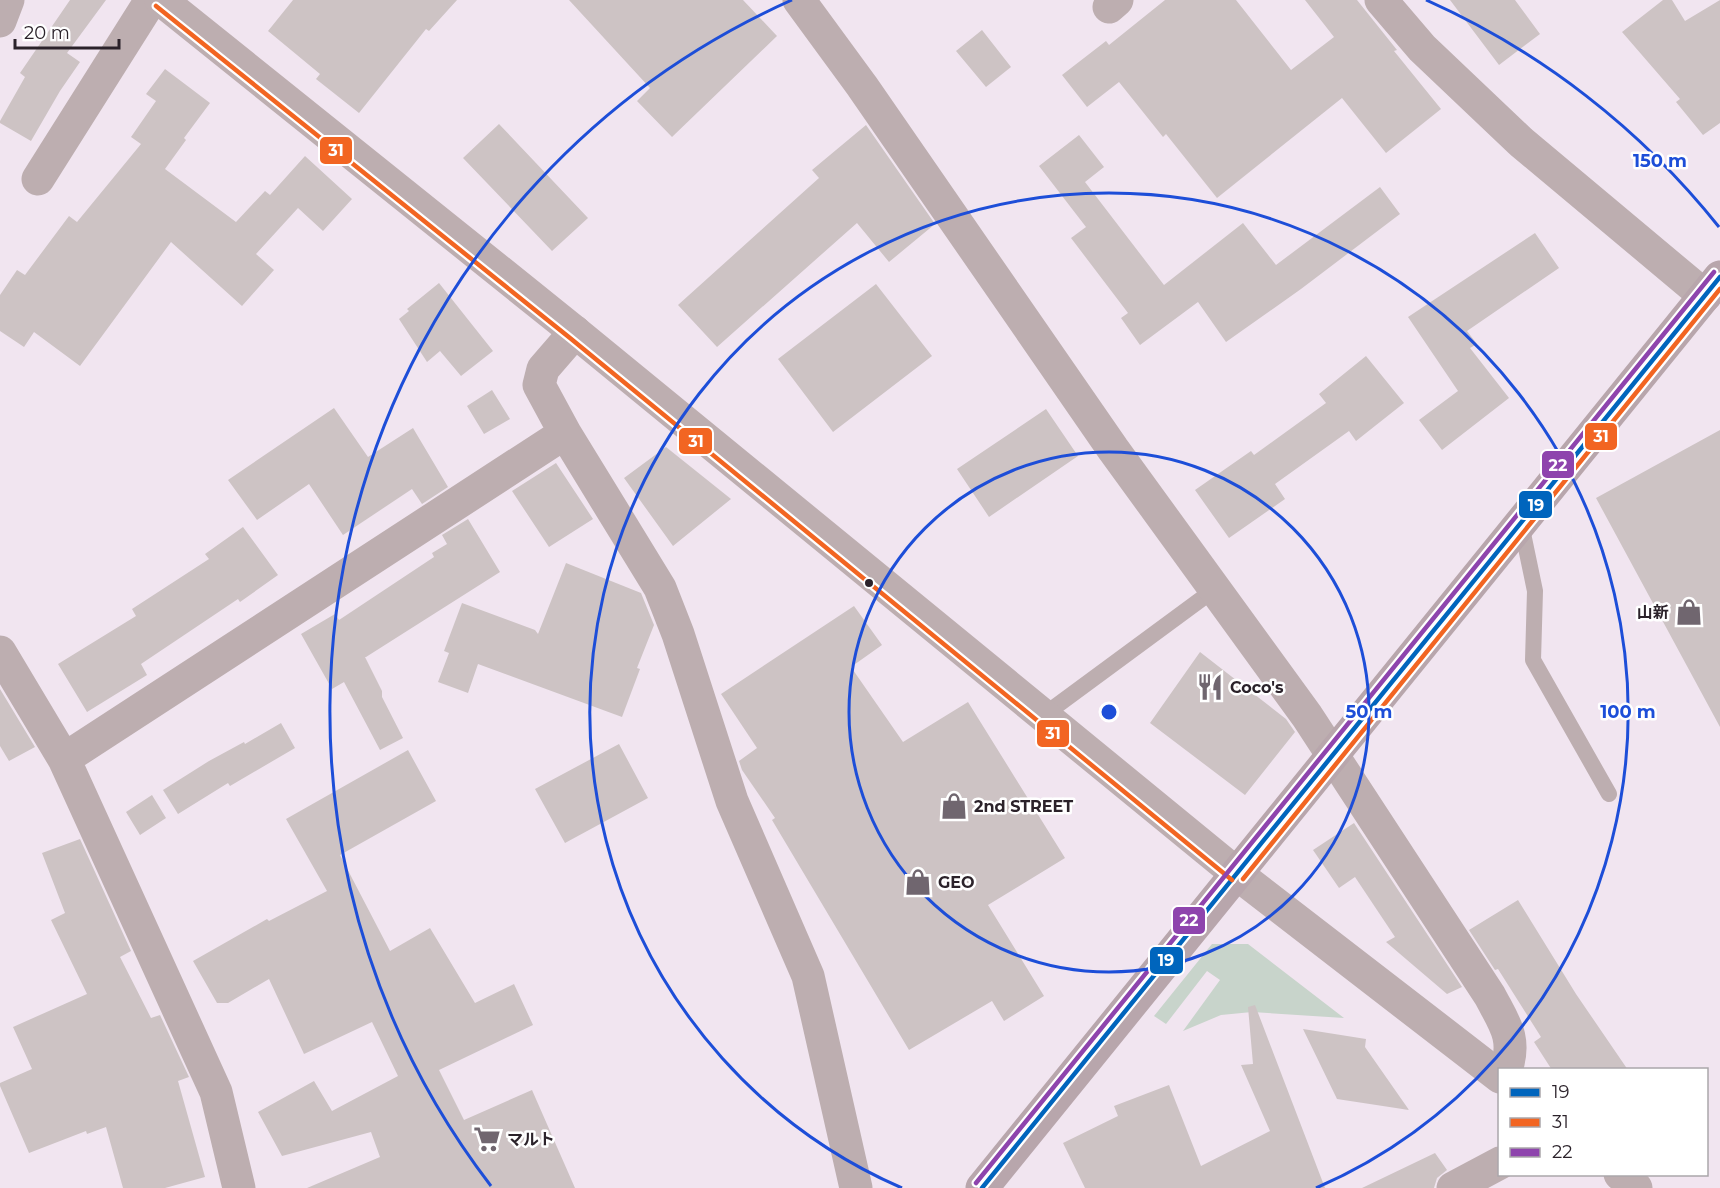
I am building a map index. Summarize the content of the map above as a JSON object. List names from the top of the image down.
{
  "places": {
    "shop": ["山新", "2nd STREET", "GEO"],
    "restaurant": ["Coco's"],
    "supermarket": ["マルト"]
  },
  "lines": ["transit line 31", "transit line 22", "transit line 19"],
  "legend": ["19", "31", "22"],
  "scale_bar": "20 m",
  "rings": ["150 m", "50 m", "100 m"]
}
